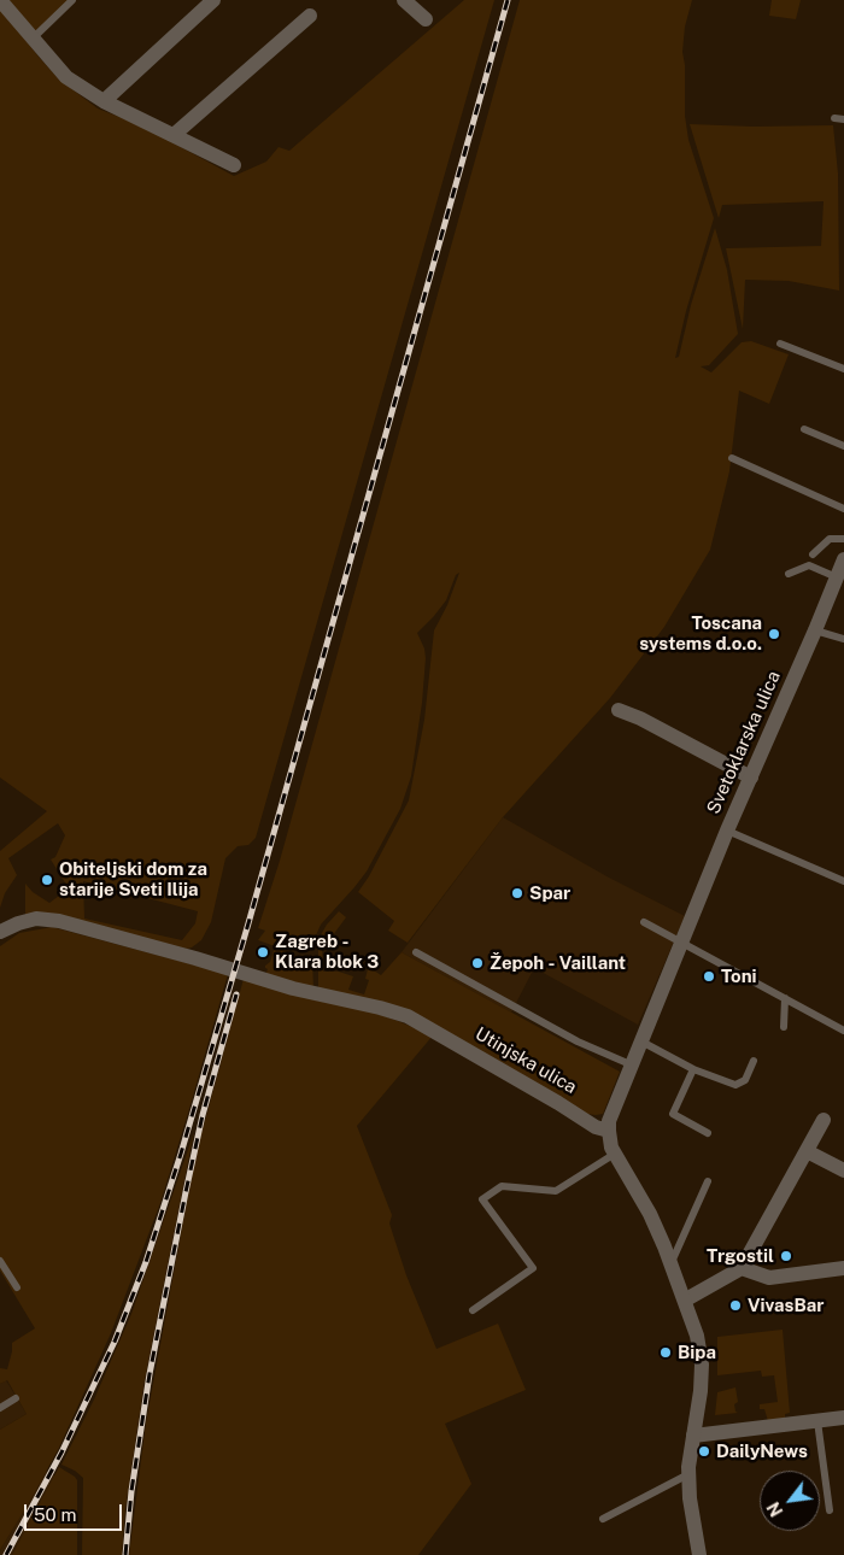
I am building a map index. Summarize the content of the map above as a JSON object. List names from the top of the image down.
{
  "streets": {
    "street": ["Svetoklarska ulica", "Utinjska ulica"]
  },
  "crossings": [
    ["Svetoklarska ulica", "Utinjska ulica"]
  ],
  "places": [
    "Toscana systems d.o.o.",
    "Obiteljski dom za starije Sveti Ilija",
    "Spar",
    "Zagreb - Klara blok 3",
    "Žepoh - Vaillant",
    "Toni",
    "Trgostil",
    "VivasBar",
    "Bipa",
    "DailyNews"
  ],
  "scale_bar": "50 m",
  "north": "bottom left"
}
